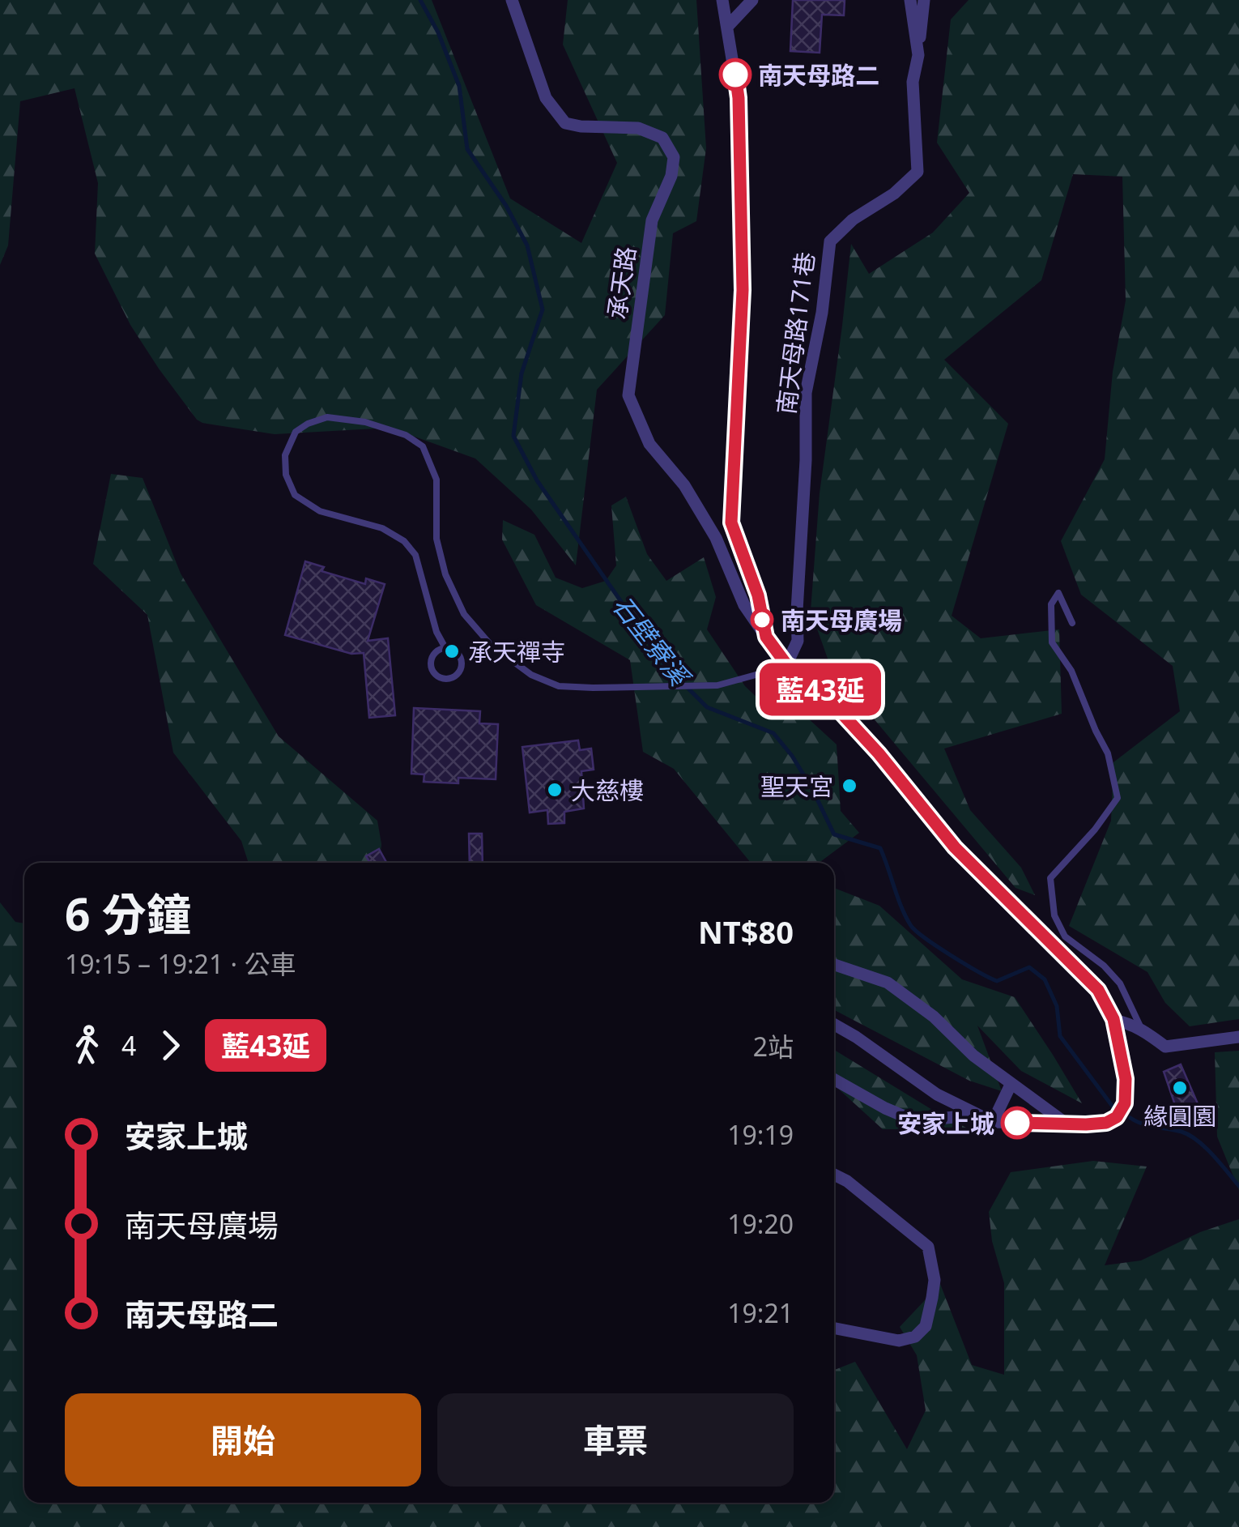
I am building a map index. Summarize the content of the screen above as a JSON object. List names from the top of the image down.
{
  "streets": {
    "street": ["承天路", "南天母路171巷"]
  },
  "crossings": [
    ["承天路", "南天母路171巷"]
  ],
  "water": ["石壁寮溪"],
  "places": [
    "南天母路二",
    "南天母廣場",
    "承天禪寺",
    "聖天宮",
    "大慈樓",
    "緣圓園",
    "安家上城"
  ],
  "lines": ["bus line 藍43延"],
  "page": {
    "on_map": "藍43延",
    "heading": ["6 分鐘", "19:15 – 19:21 · 公車", "NT$80"],
    "legs": ["4", "藍43延", "2站"],
    "list": [
      {
        "name": "安家上城",
        "value": "19:19"
      },
      {
        "name": "南天母廣場",
        "value": "19:20"
      },
      {
        "name": "南天母路二",
        "value": "19:21"
      }
    ],
    "buttons": ["開始", "車票"]
  }
}
